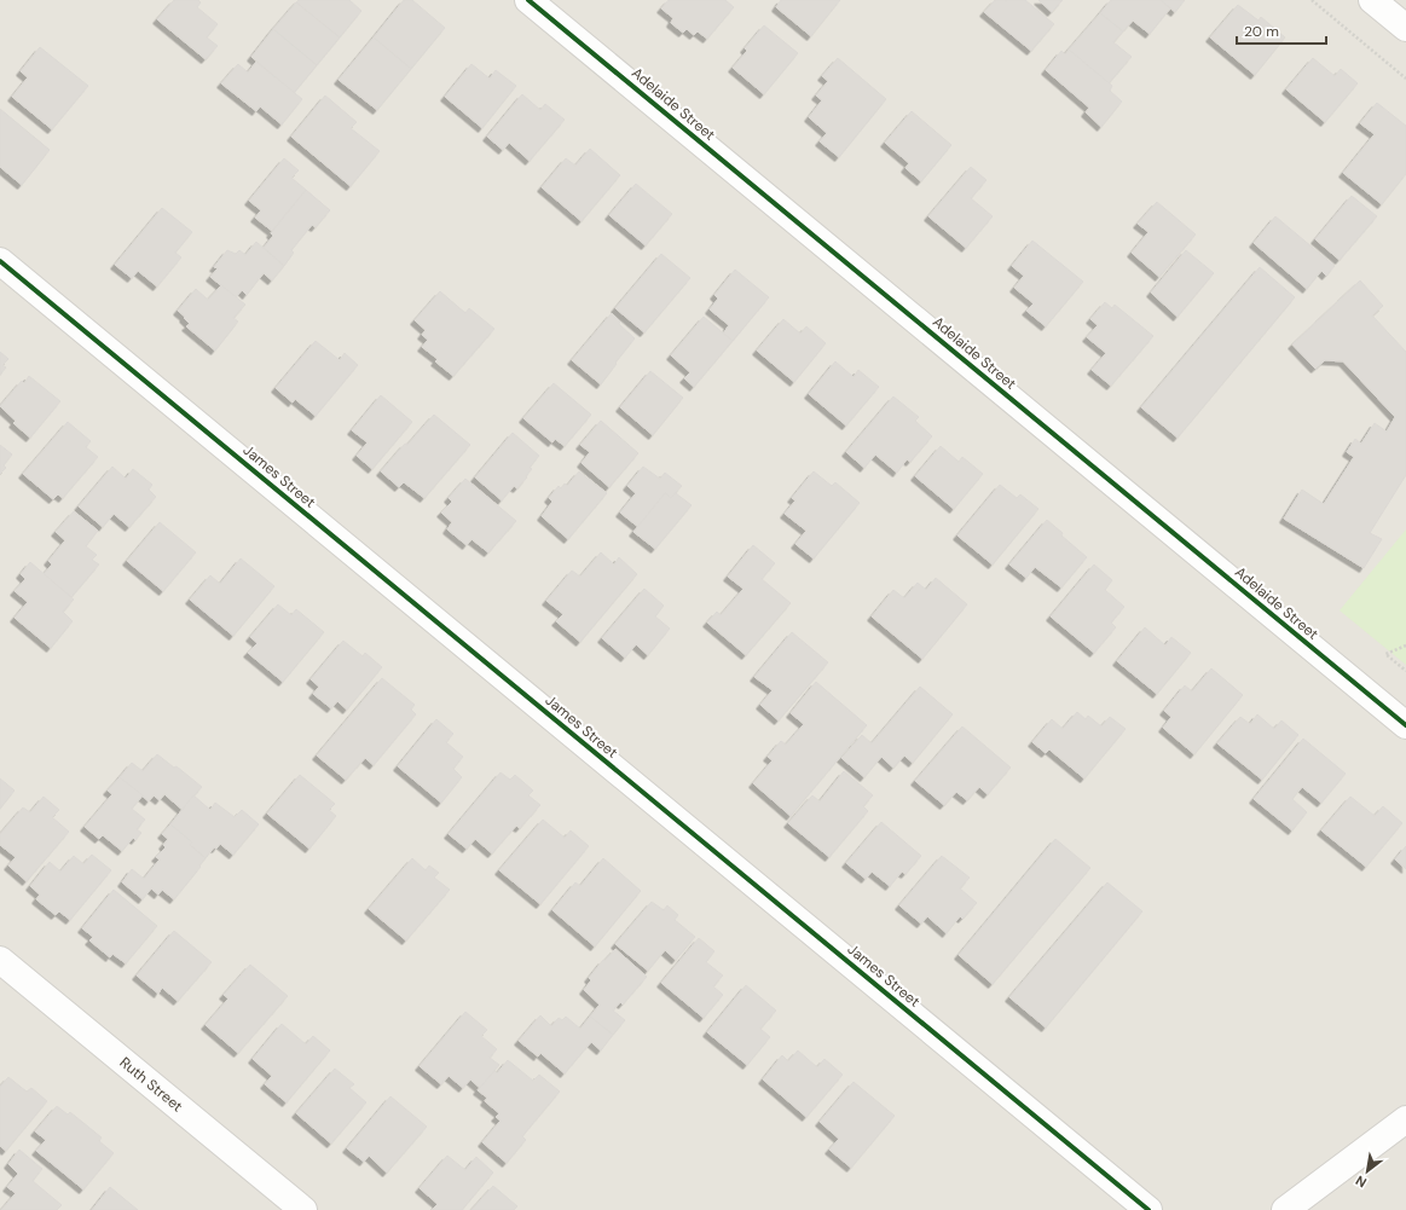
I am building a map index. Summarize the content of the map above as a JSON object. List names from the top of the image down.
{
  "streets": {
    "street": ["Adelaide Street", "James Street", "Ruth Street"]
  },
  "scale_bar": "20 m",
  "north": "bottom left"
}
